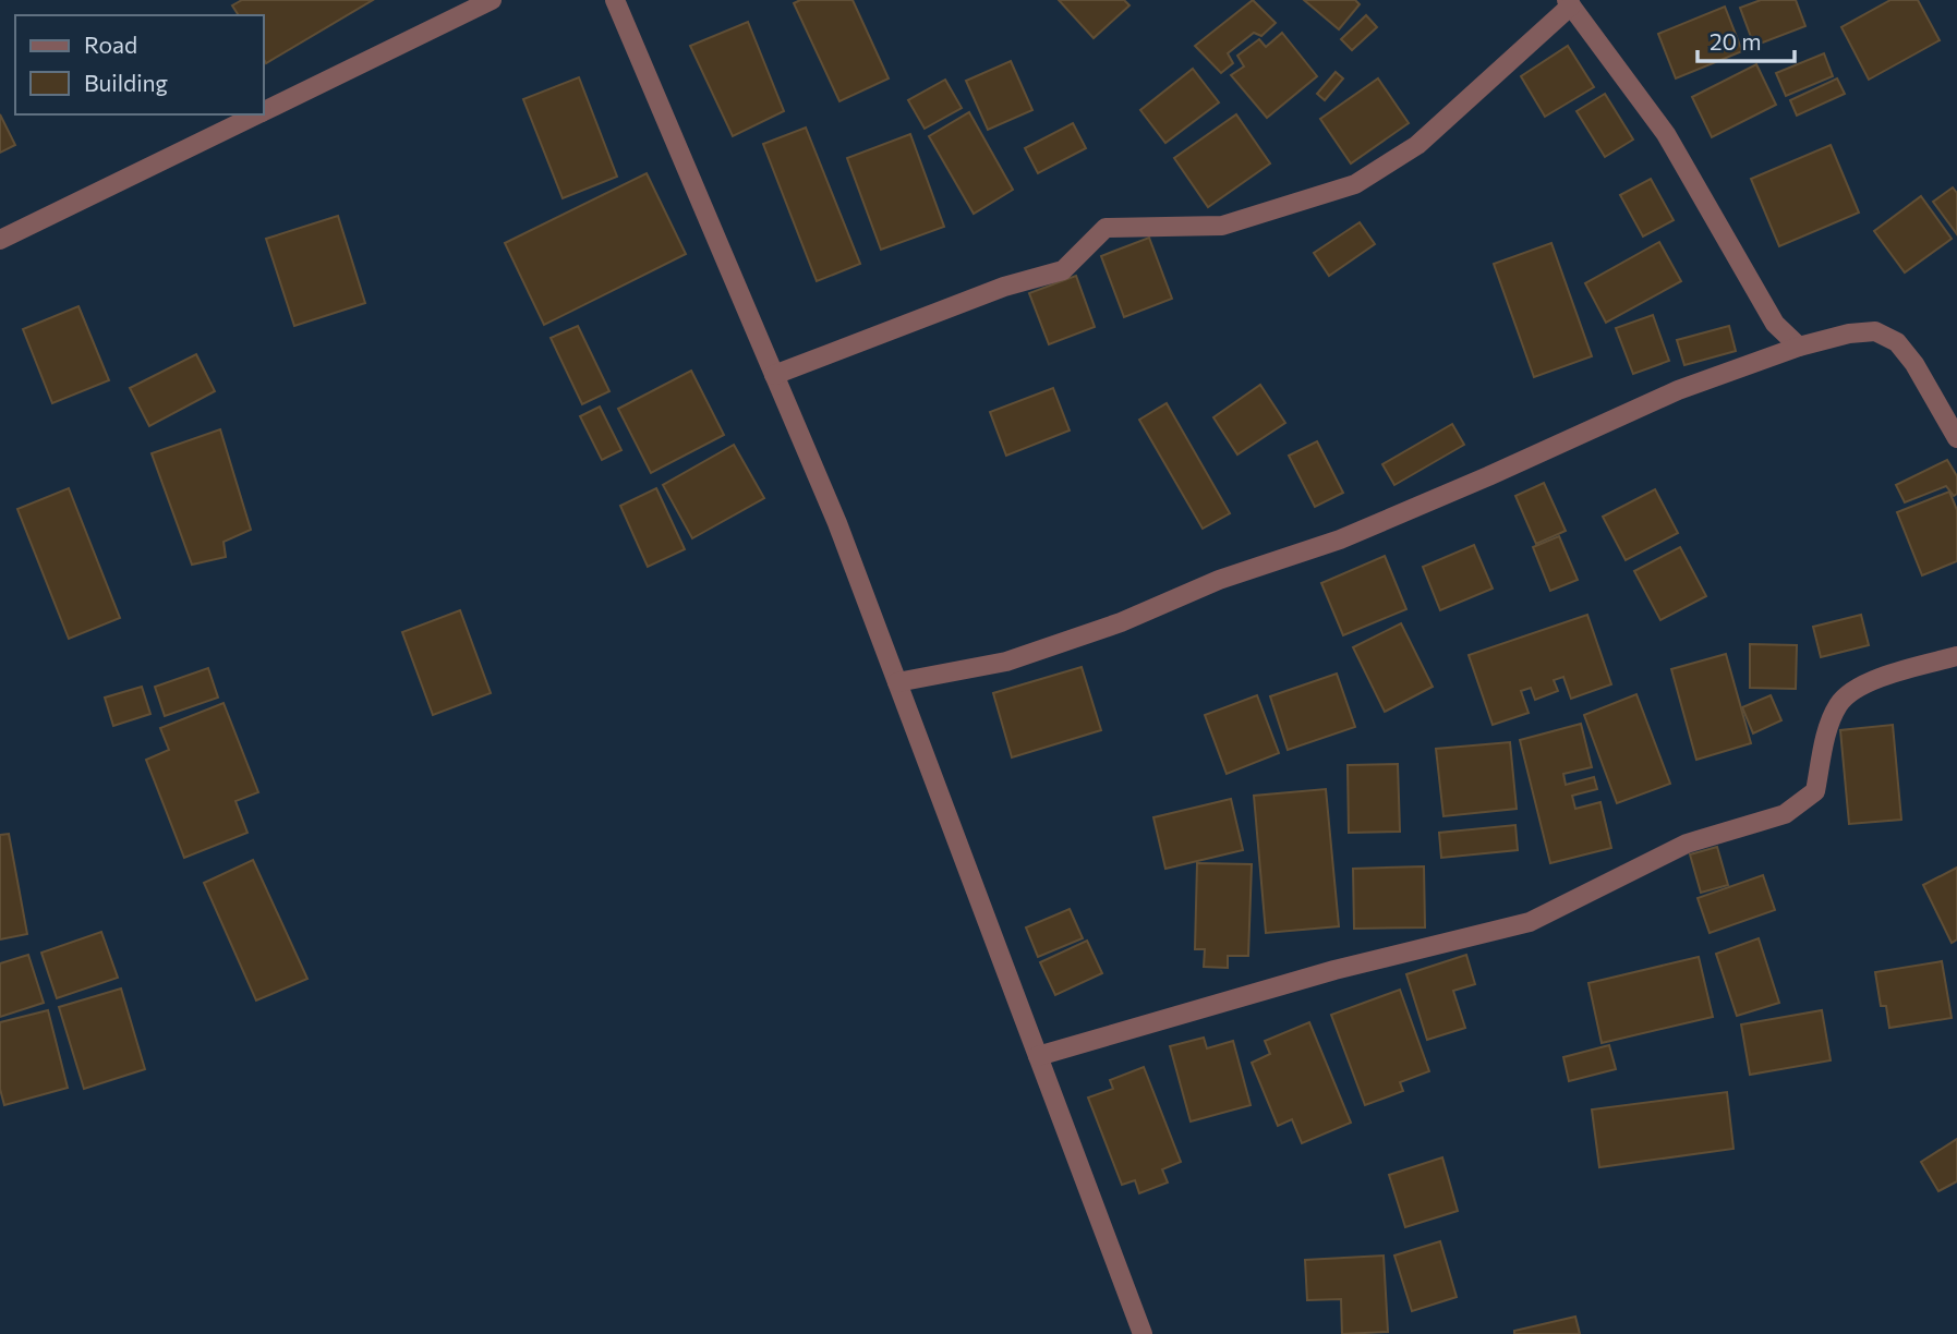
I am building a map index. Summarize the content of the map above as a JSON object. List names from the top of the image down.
{
  "legend": ["Road", "Building"],
  "scale_bar": "20 m"
}
